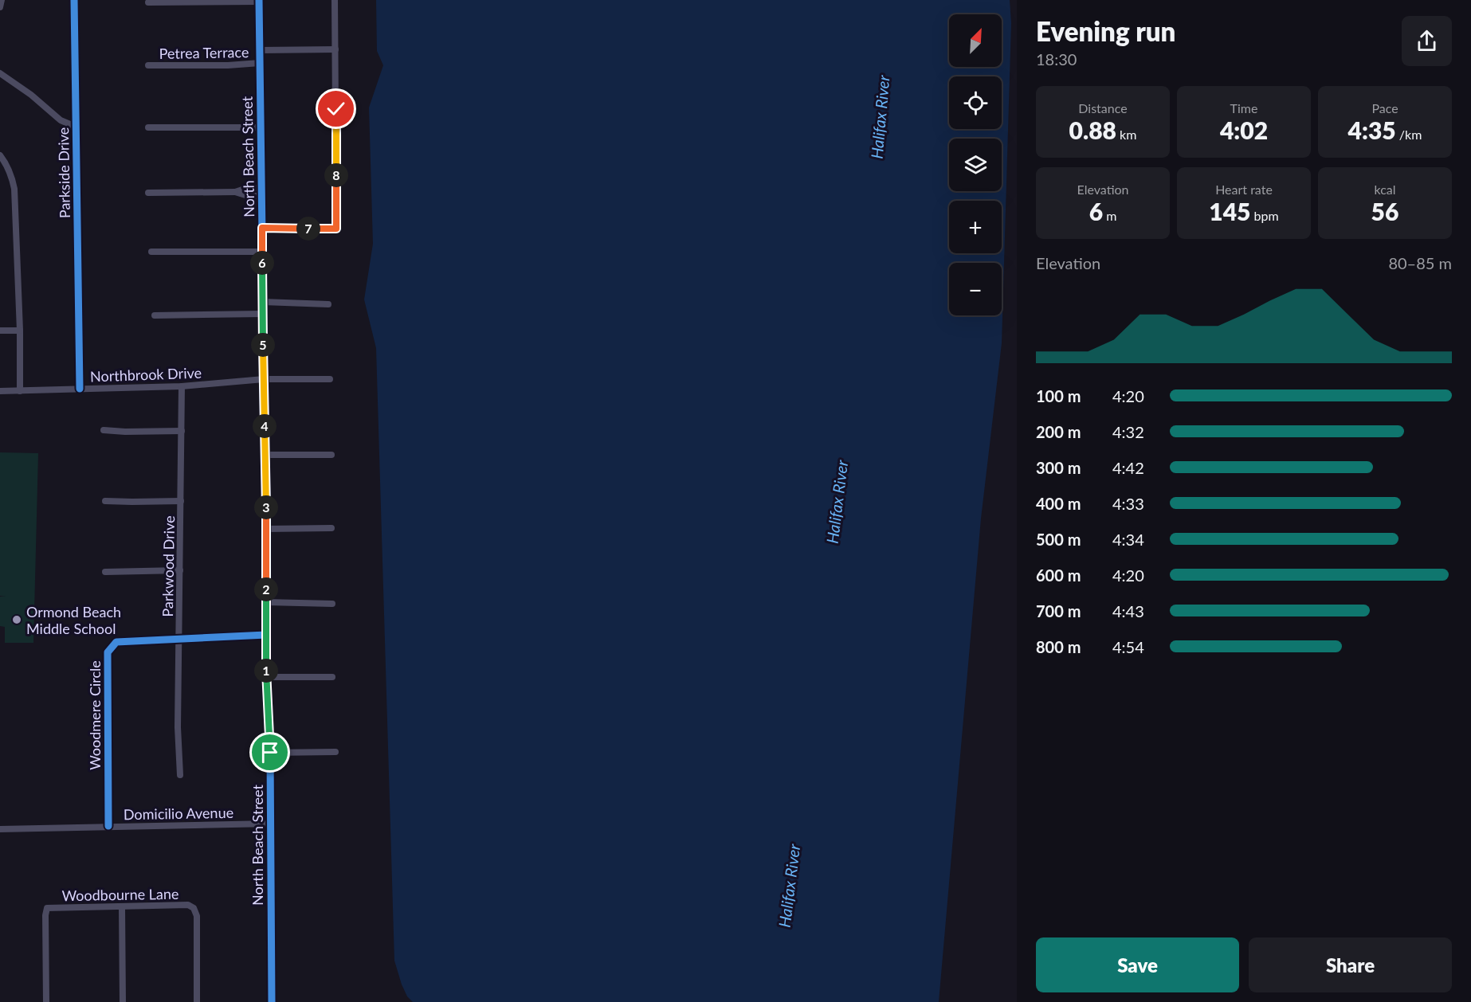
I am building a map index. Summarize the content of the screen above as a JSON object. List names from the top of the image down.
{
  "streets": {
    "street": [
      "Petrea Terrace",
      "North Beach Street",
      "Parkside Drive",
      "Northbrook Drive",
      "Parkwood Drive",
      "Woodmere Circle",
      "Domicilio Avenue",
      "Woodbourne Lane"
    ]
  },
  "crossings": [
    ["Petrea Terrace", "North Beach Street"],
    ["North Beach Street", "Northbrook Drive"],
    ["North Beach Street", "Woodmere Circle"],
    ["North Beach Street", "Domicilio Avenue"],
    ["Parkside Drive", "Northbrook Drive"],
    ["Northbrook Drive", "Parkwood Drive"],
    ["Parkwood Drive", "Woodmere Circle"],
    ["Woodmere Circle", "Domicilio Avenue"]
  ],
  "water": ["Halifax River"],
  "places": ["Ormond Beach Middle School"],
  "north": "top right",
  "page": {
    "heading": ["Evening run", "18:30"],
    "map_buttons": ["+", "−"],
    "stats": [
      ["Distance", "0.88 km"],
      ["Time", "4:02"],
      ["Pace", "4:35 /km"],
      ["Elevation", "6 m"],
      ["Heart rate", "145 bpm"],
      ["kcal", "56"]
    ],
    "pins": [
      "8",
      "7",
      "6",
      "5",
      "4",
      "3",
      "2",
      "1"
    ],
    "chart": ["Elevation", "80–85 m"],
    "list": [
      {
        "name": "100 m",
        "note": "4:20"
      },
      {
        "name": "200 m",
        "note": "4:32"
      },
      {
        "name": "300 m",
        "note": "4:42"
      },
      {
        "name": "400 m",
        "note": "4:33"
      },
      {
        "name": "500 m",
        "note": "4:34"
      },
      {
        "name": "600 m",
        "note": "4:20"
      },
      {
        "name": "700 m",
        "note": "4:43"
      },
      {
        "name": "800 m",
        "note": "4:54"
      }
    ],
    "buttons": ["Save", "Share"]
  }
}
